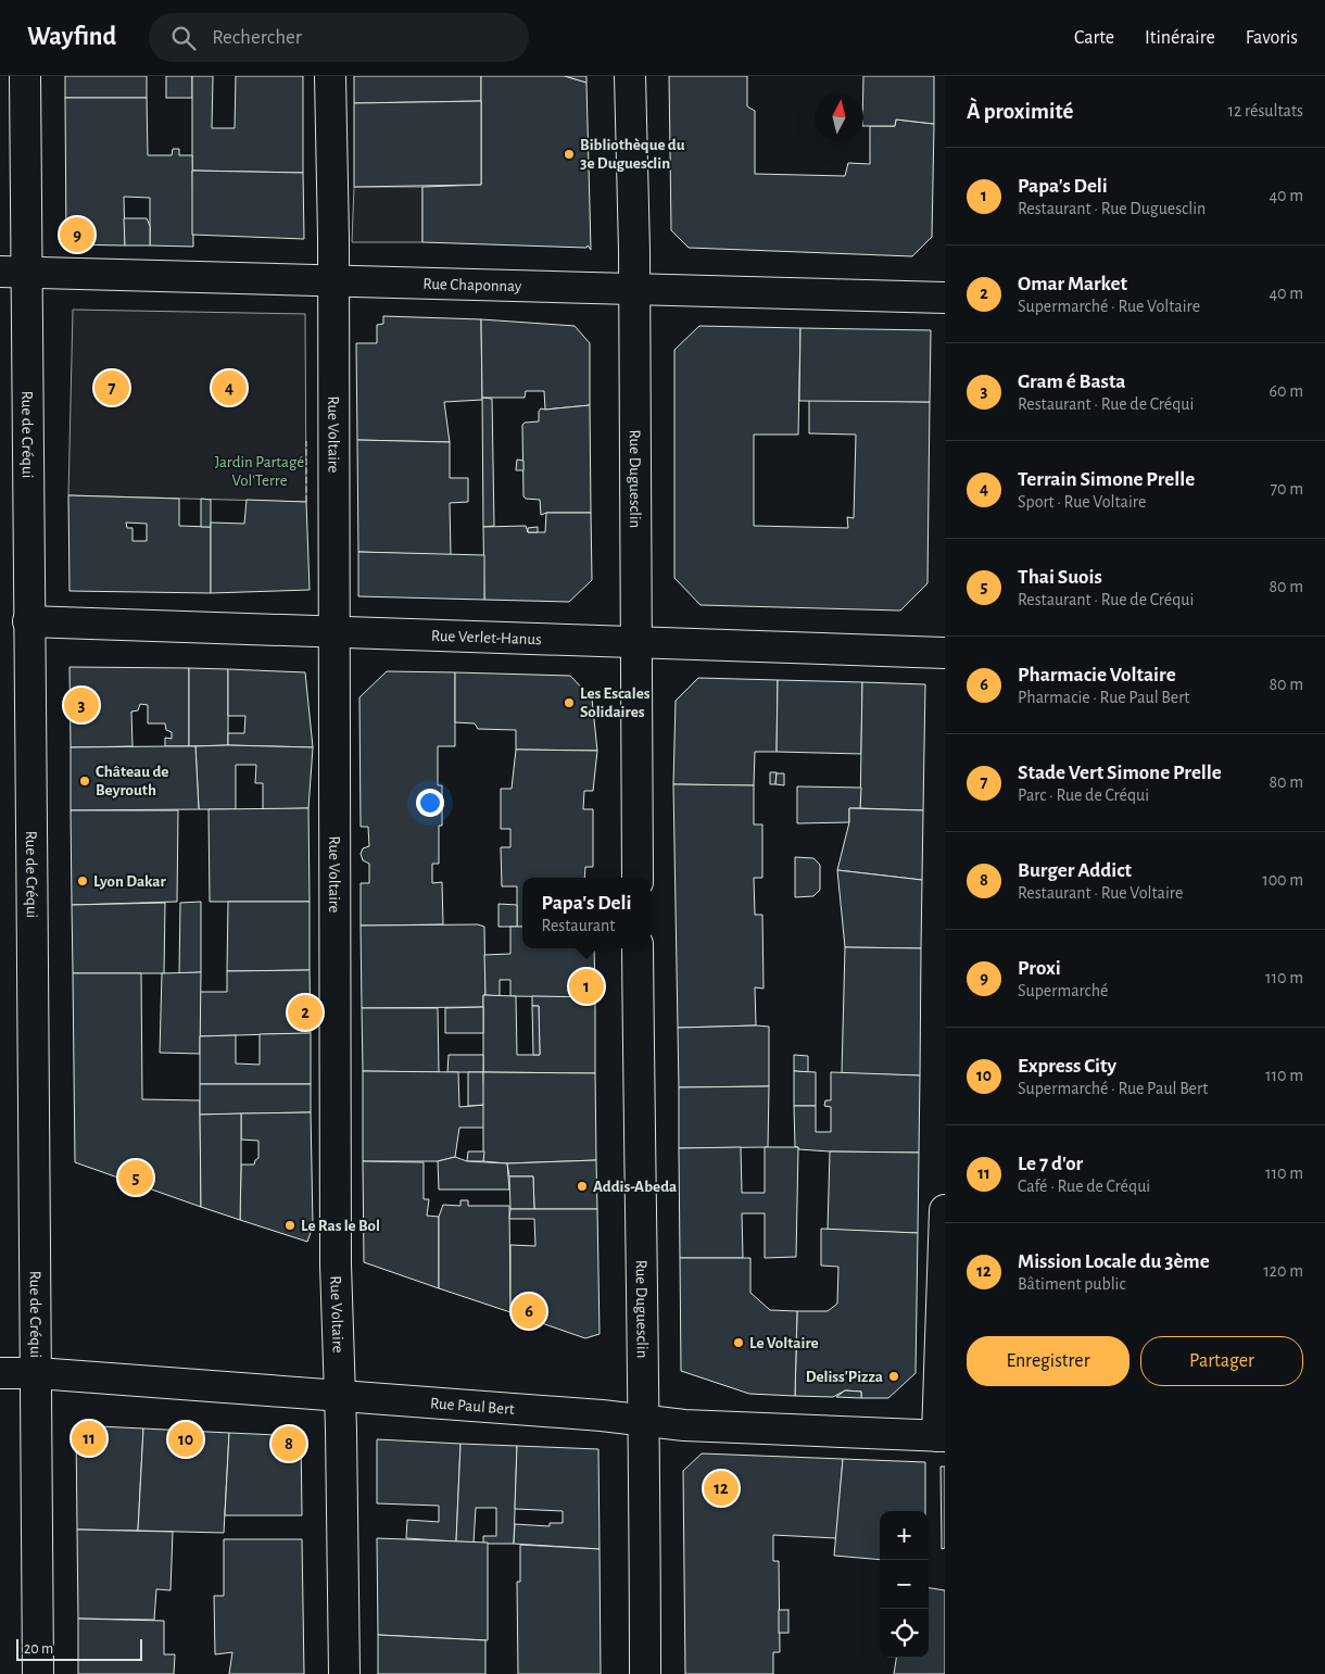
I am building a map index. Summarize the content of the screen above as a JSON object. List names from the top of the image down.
{
  "streets": {
    "street": [
      "Rue Chaponnay",
      "Rue de Créqui",
      "Rue Voltaire",
      "Rue Duguesclin",
      "Rue Verlet-Hanus",
      "Rue Paul Bert"
    ]
  },
  "crossings": [
    ["Rue Chaponnay", "Rue de Créqui"],
    ["Rue Chaponnay", "Rue Voltaire"],
    ["Rue Chaponnay", "Rue Duguesclin"],
    ["Rue de Créqui", "Rue Verlet-Hanus"],
    ["Rue de Créqui", "Rue Paul Bert"],
    ["Rue Voltaire", "Rue Verlet-Hanus"],
    ["Rue Voltaire", "Rue Paul Bert"],
    ["Rue Duguesclin", "Rue Verlet-Hanus"],
    ["Rue Duguesclin", "Rue Paul Bert"]
  ],
  "parks": ["Jardin Partagé Vol'Terre"],
  "places": [
    "Bibliothèque du 3e Duguesclin",
    "Les Escales Solidaires",
    "Château de Beyrouth",
    "Lyon Dakar",
    "Addis-Abeda",
    "Le Ras le Bol",
    "Le Voltaire",
    "Deliss'Pizza"
  ],
  "scale_bar": "20 m",
  "north": "top",
  "page": {
    "header": "Wayfind",
    "search": "Rechercher",
    "nav": ["Carte", "Itinéraire", "Favoris"],
    "heading": ["À proximité", "12 résultats"],
    "list": [
      {
        "mark": "1",
        "name": "Papa's Deli",
        "note": "Restaurant · Rue Duguesclin",
        "value": "40 m"
      },
      {
        "mark": "2",
        "name": "Omar Market",
        "note": "Supermarché · Rue Voltaire",
        "value": "40 m"
      },
      {
        "mark": "3",
        "name": "Gram é Basta",
        "note": "Restaurant · Rue de Créqui",
        "value": "60 m"
      },
      {
        "mark": "4",
        "name": "Terrain Simone Prelle",
        "note": "Sport · Rue Voltaire",
        "value": "70 m"
      },
      {
        "mark": "5",
        "name": "Thai Suois",
        "note": "Restaurant · Rue de Créqui",
        "value": "80 m"
      },
      {
        "mark": "6",
        "name": "Pharmacie Voltaire",
        "note": "Pharmacie · Rue Paul Bert",
        "value": "80 m"
      },
      {
        "mark": "7",
        "name": "Stade Vert Simone Prelle",
        "note": "Parc · Rue de Créqui",
        "value": "80 m"
      },
      {
        "mark": "8",
        "name": "Burger Addict",
        "note": "Restaurant · Rue Voltaire",
        "value": "100 m"
      },
      {
        "mark": "9",
        "name": "Proxi",
        "note": "Supermarché",
        "value": "110 m"
      },
      {
        "mark": "10",
        "name": "Express City",
        "note": "Supermarché · Rue Paul Bert",
        "value": "110 m"
      },
      {
        "mark": "11",
        "name": "Le 7 d'or",
        "note": "Café · Rue de Créqui",
        "value": "110 m"
      },
      {
        "mark": "12",
        "name": "Mission Locale du 3ème",
        "note": "Bâtiment public",
        "value": "120 m"
      }
    ],
    "pins": [
      "9",
      "4",
      "7",
      "3",
      "1",
      "2",
      "5",
      "6",
      "11",
      "10",
      "8",
      "12"
    ],
    "popup": ["Papa's Deli", "Restaurant"],
    "buttons": ["Enregistrer", "Partager"],
    "map_buttons": ["+", "−"],
    "scale": "20 m"
  }
}
